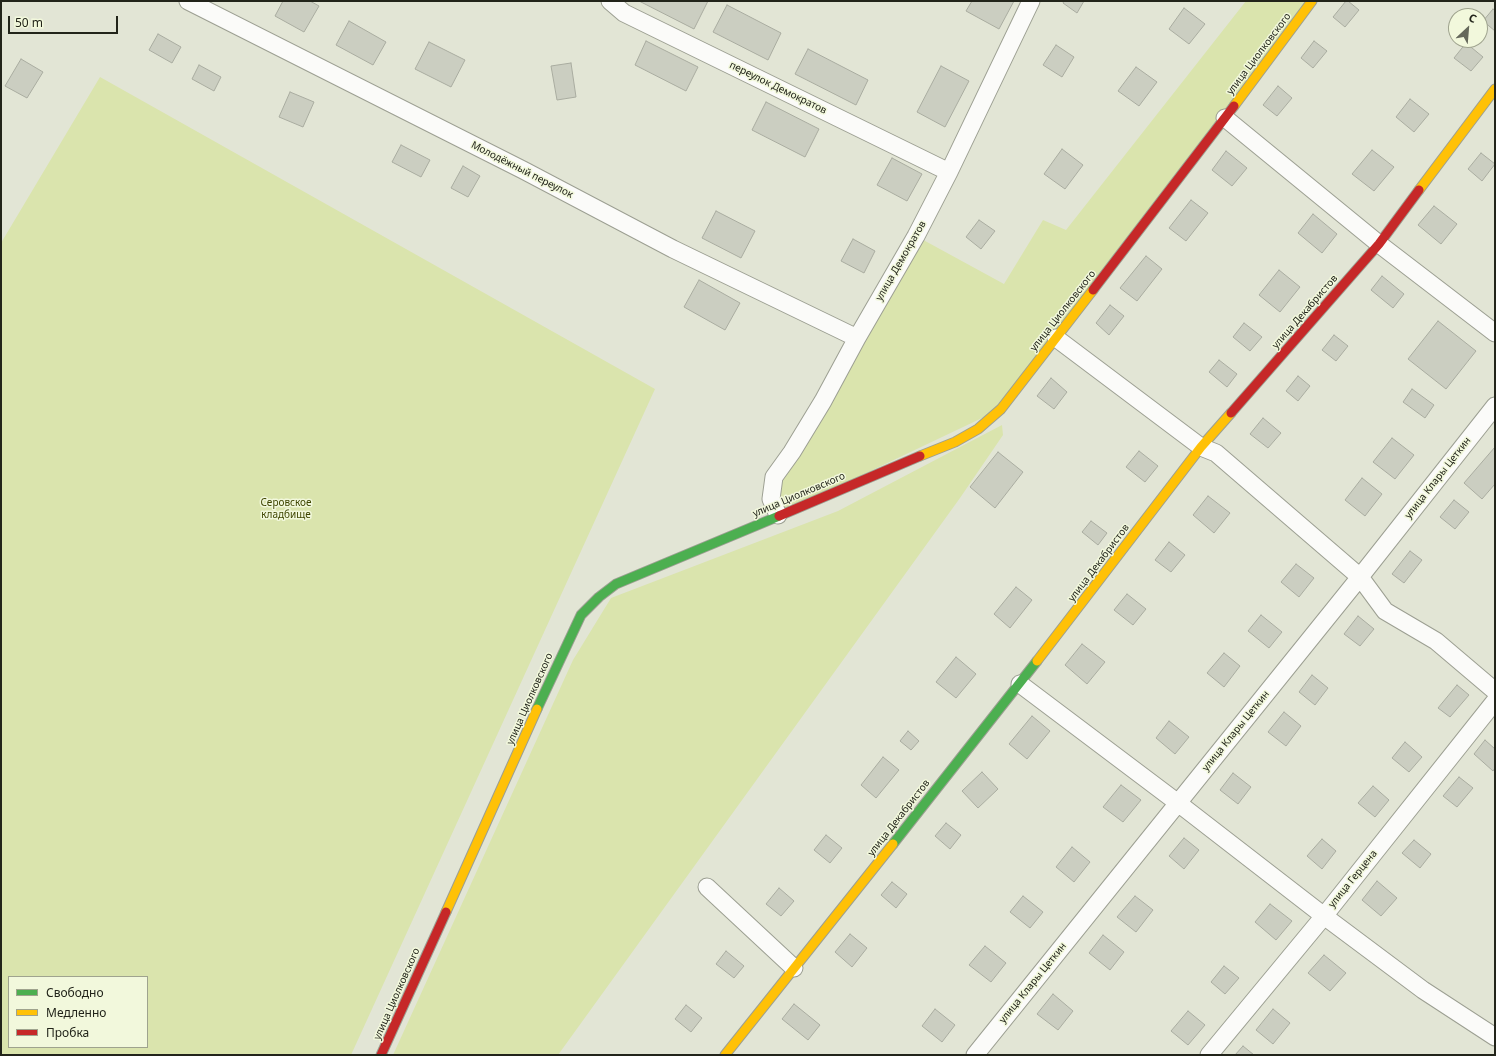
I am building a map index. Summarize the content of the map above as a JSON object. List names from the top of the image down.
{
  "streets": {
    "main road": ["улица Циолковского", "улица Декабристов"],
    "street": [
      "переулок Демократов",
      "Молодёжный переулок",
      "улица Демократов",
      "улица Клары Цеткин",
      "улица Герцена"
    ]
  },
  "crossings": [
    ["улица Циолковского", "улица Демократов"],
    ["переулок Демократов", "улица Демократов"],
    ["Молодёжный переулок", "улица Демократов"]
  ],
  "parks": ["Серовское кладбище"],
  "legend": ["Свободно", "Медленно", "Пробка"],
  "scale_bar": "50 m",
  "north": "top right"
}
